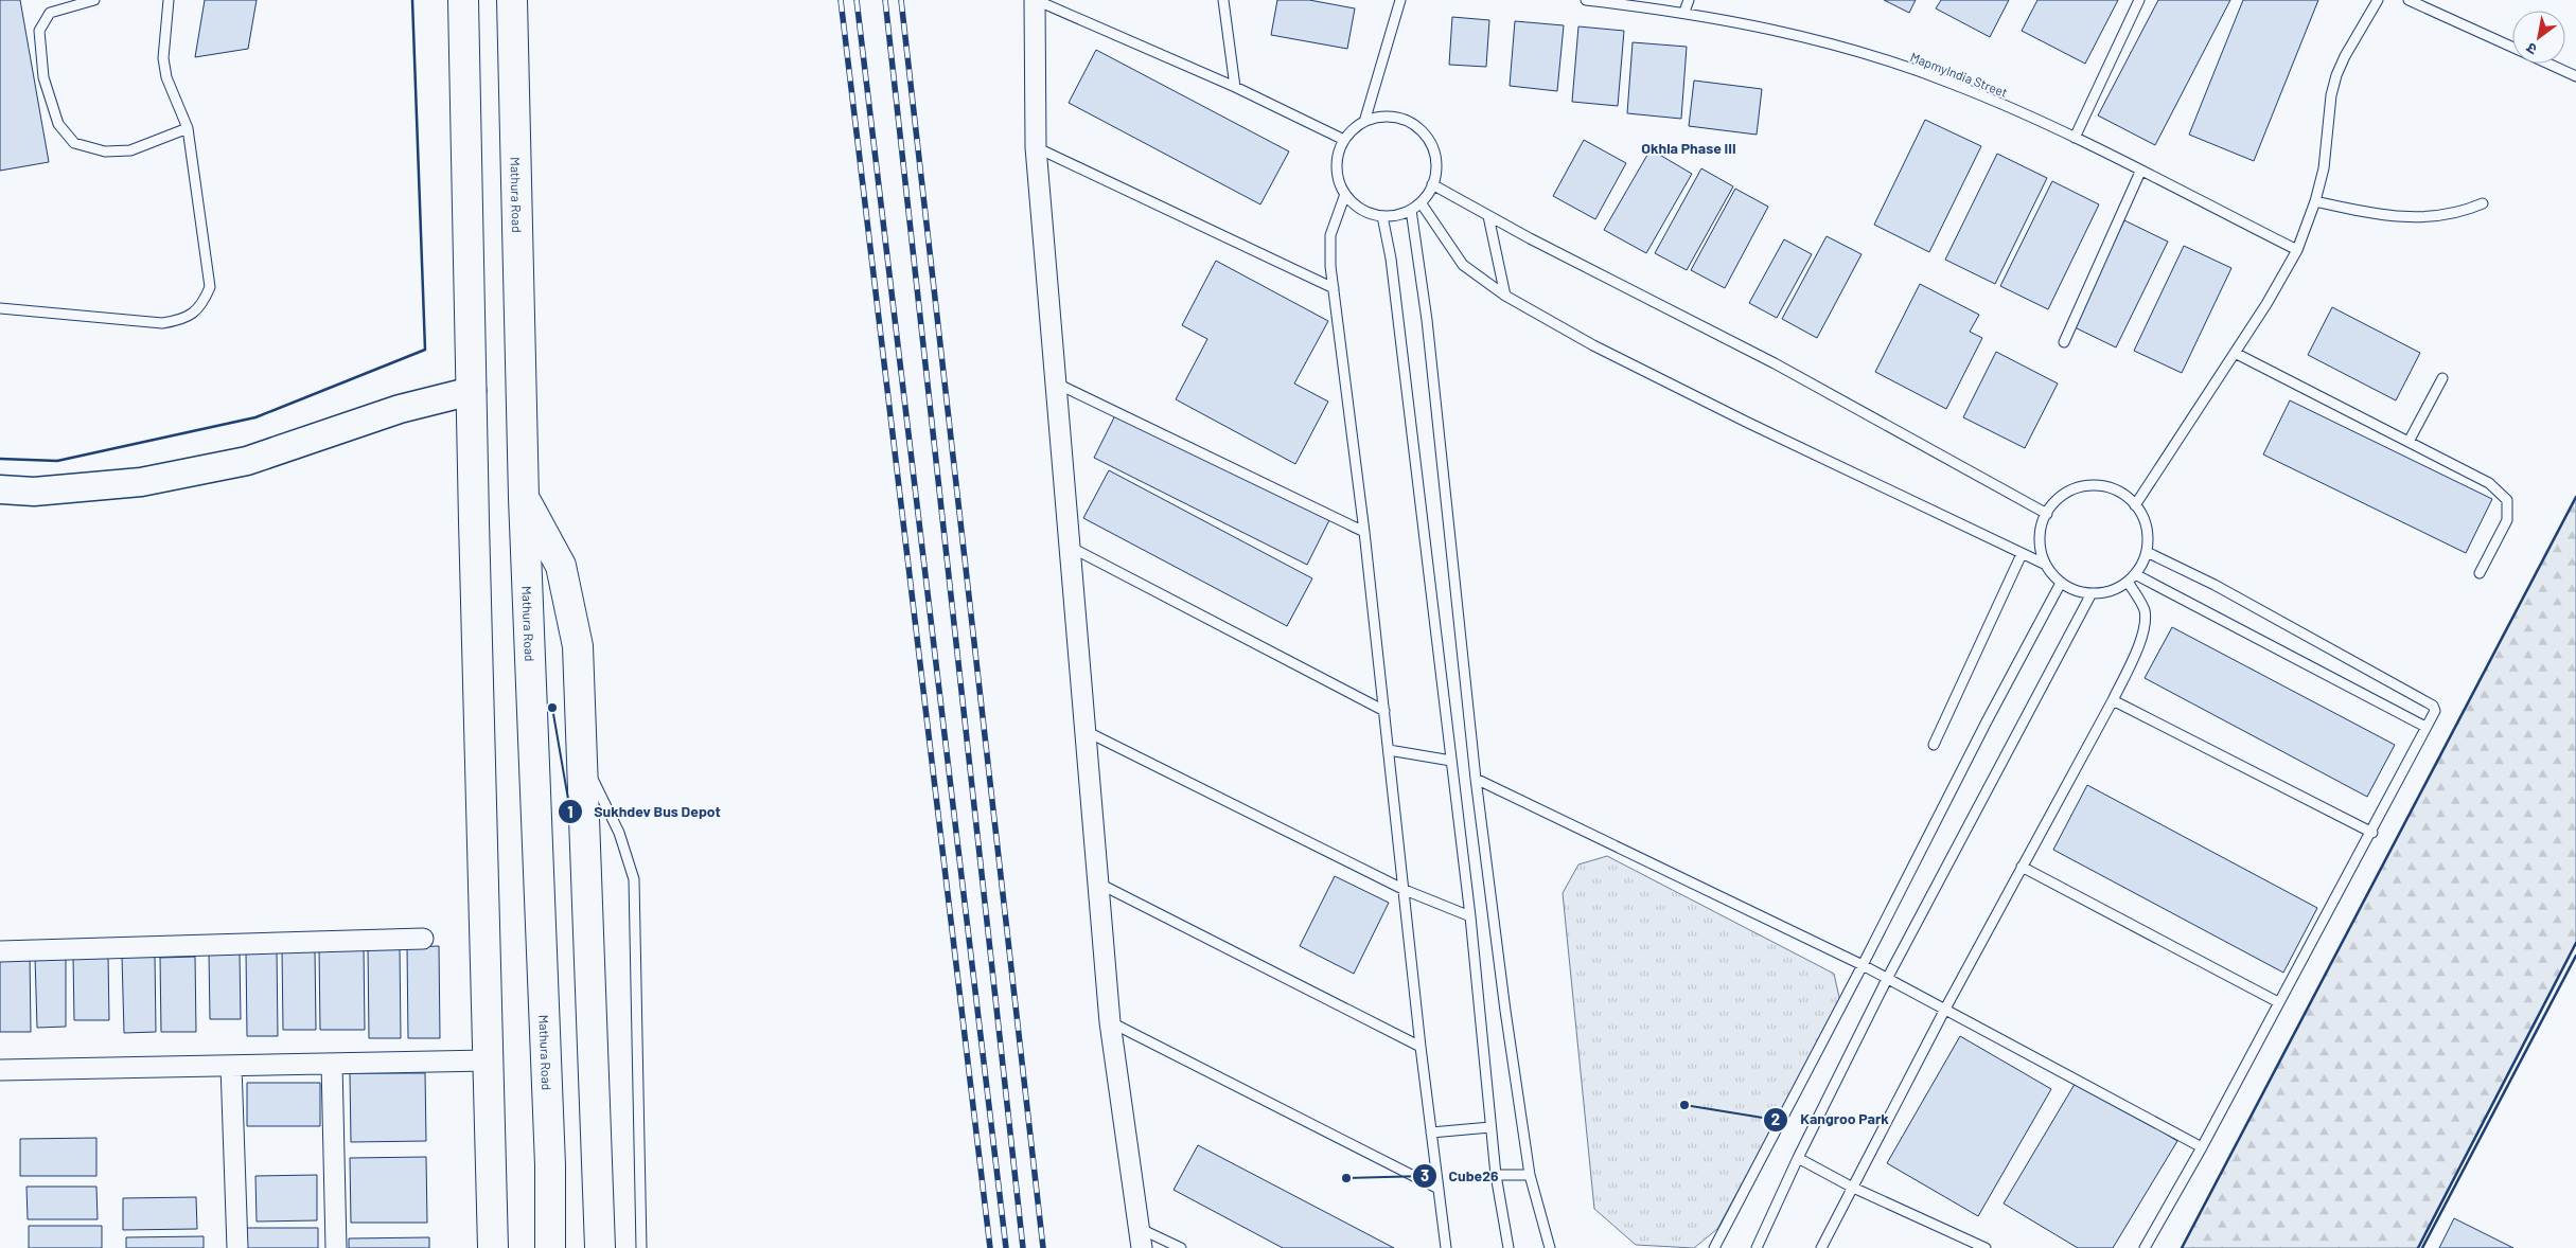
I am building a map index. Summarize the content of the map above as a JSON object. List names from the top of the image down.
{
  "streets": {
    "highway": ["Mathura Road"],
    "lane": ["MapmyIndia Street"]
  },
  "districts": ["Okhla Phase III"],
  "places": ["Sukhdev Bus Depot", "Kangroo Park", "Cube26"],
  "north": "bottom left"
}
